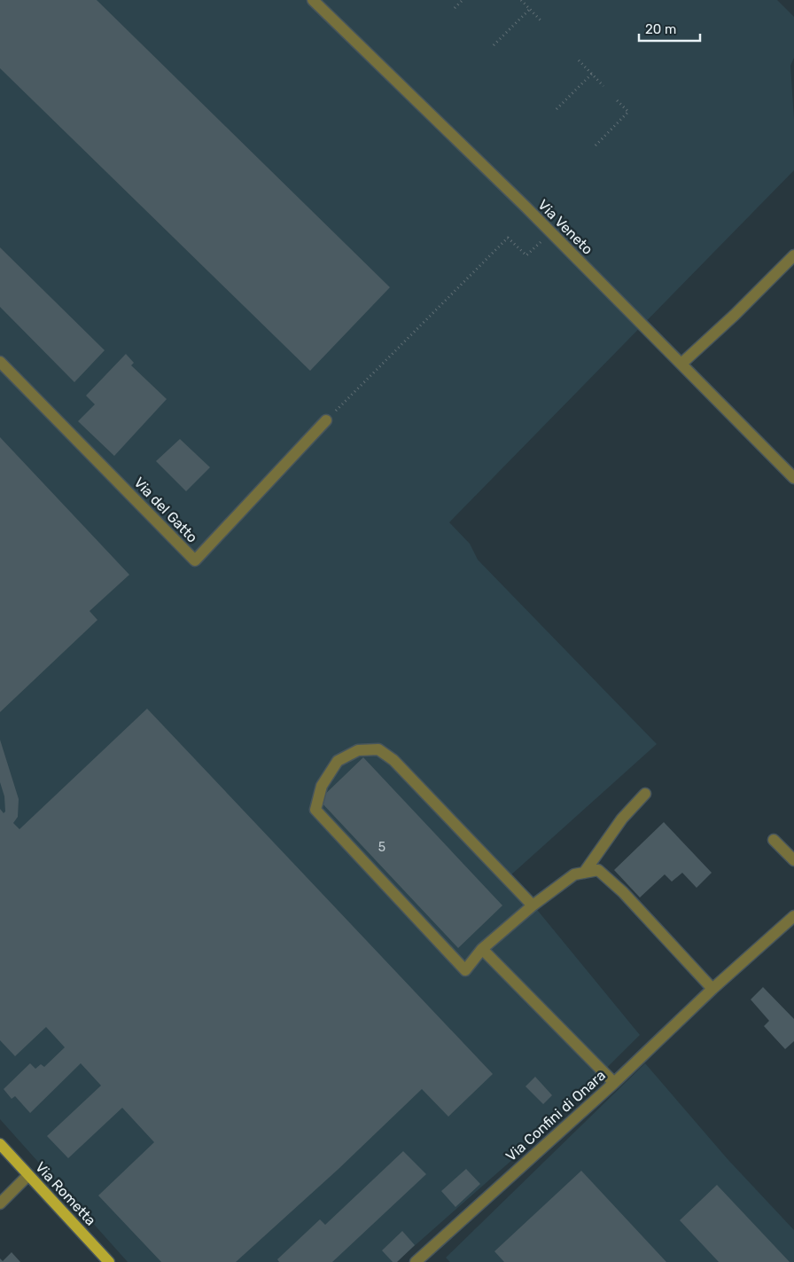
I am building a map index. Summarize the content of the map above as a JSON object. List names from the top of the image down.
{
  "streets": {
    "main road": ["Via Rometta"],
    "street": ["Via Veneto", "Via del Gatto", "Via Confini di Onara"]
  },
  "house_numbers": ["5"],
  "scale_bar": "20 m"
}
